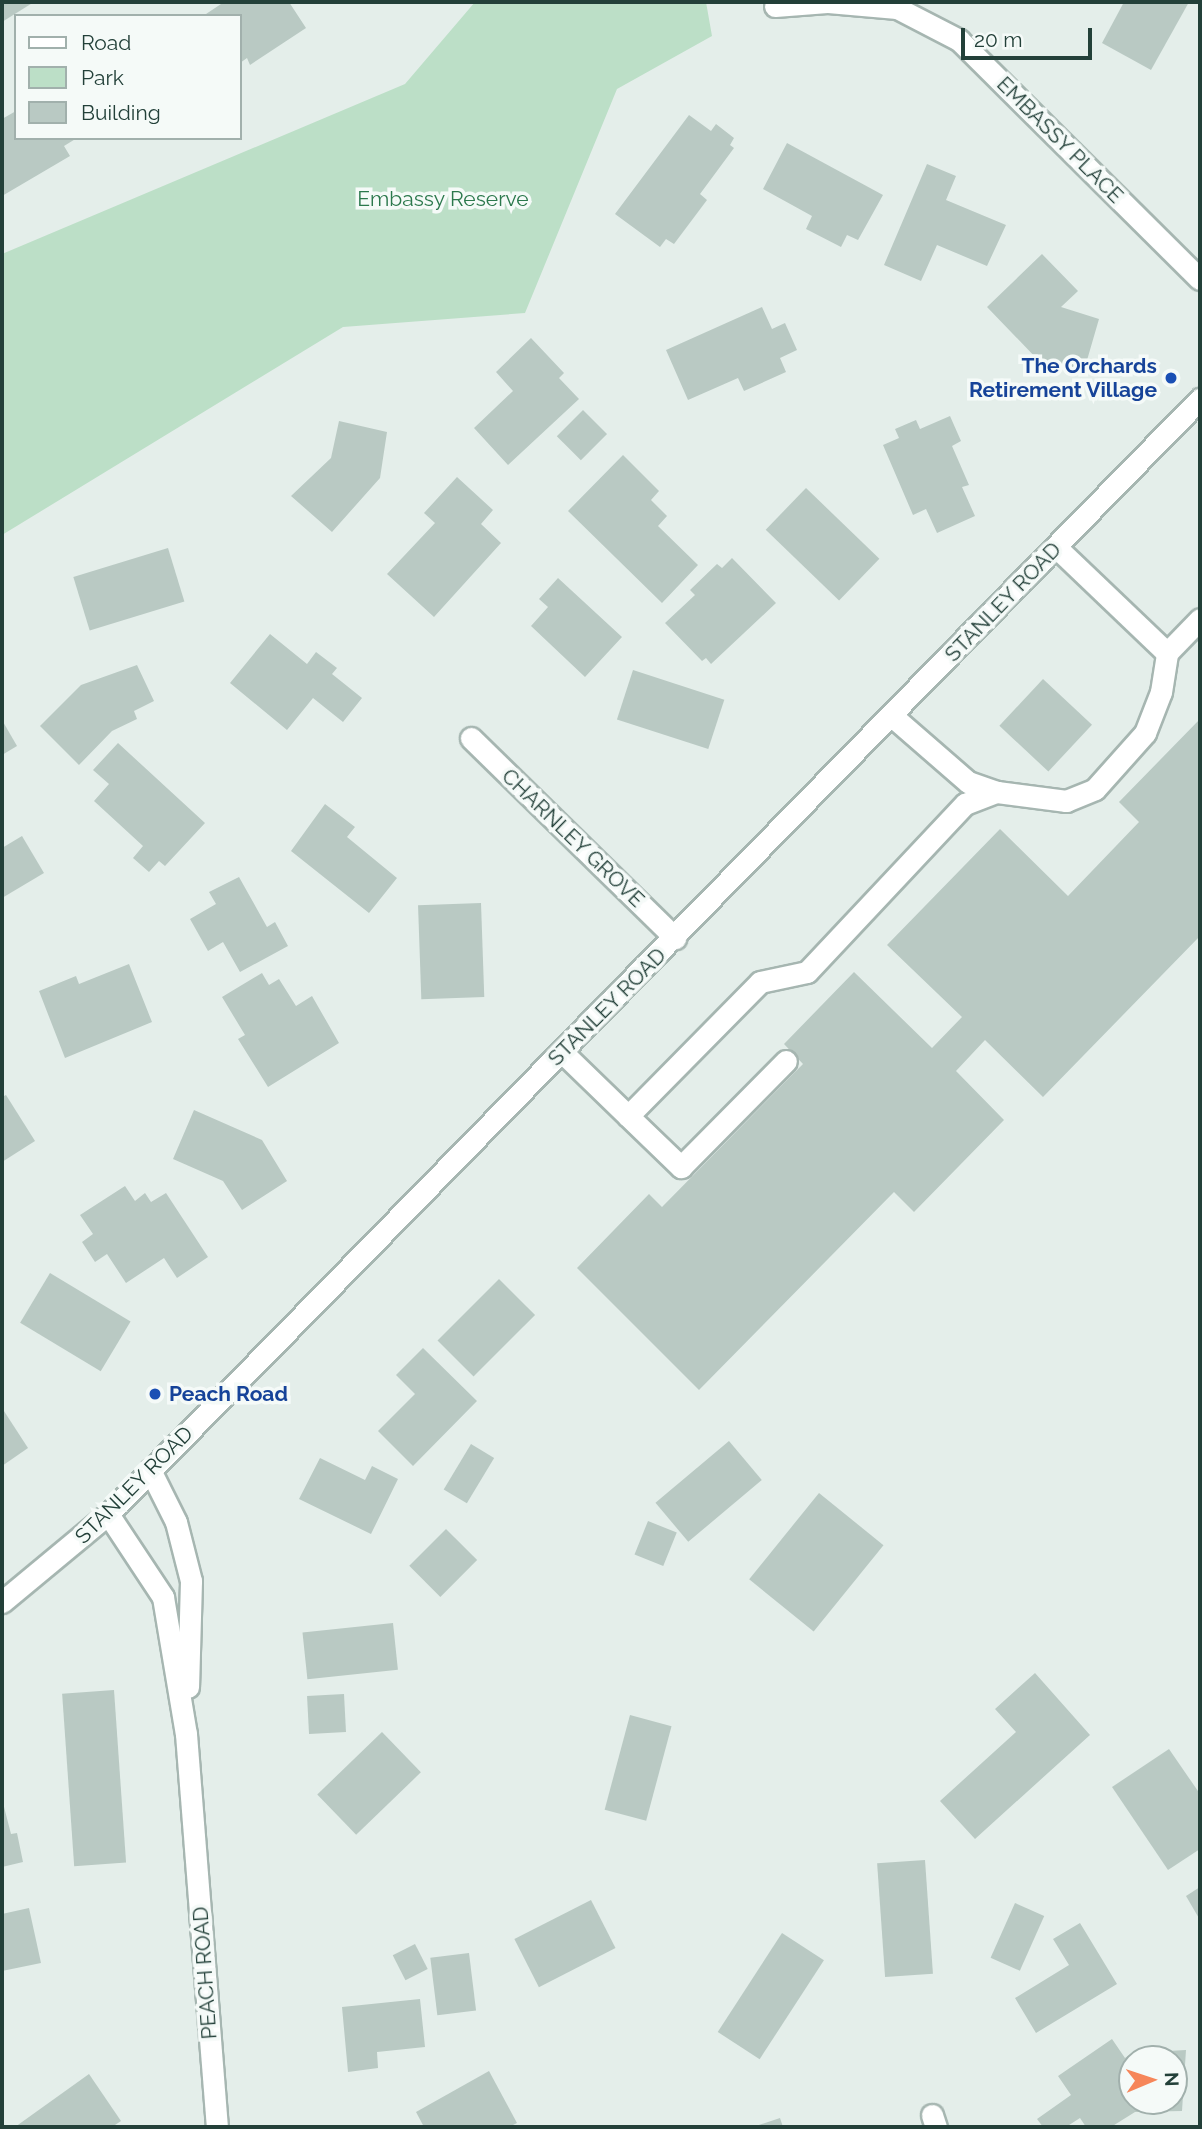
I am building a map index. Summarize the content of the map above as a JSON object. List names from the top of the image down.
{
  "streets": {
    "street": [
      "EMBASSY PLACE",
      "STANLEY ROAD",
      "CHARNLEY GROVE",
      "PEACH ROAD"
    ]
  },
  "crossings": [
    ["STANLEY ROAD", "CHARNLEY GROVE"],
    ["STANLEY ROAD", "PEACH ROAD"]
  ],
  "parks": ["Embassy Reserve"],
  "places": ["The Orchards Retirement Village", "Peach Road"],
  "legend": ["Road", "Park", "Building"],
  "scale_bar": "20 m",
  "north": "right"
}
